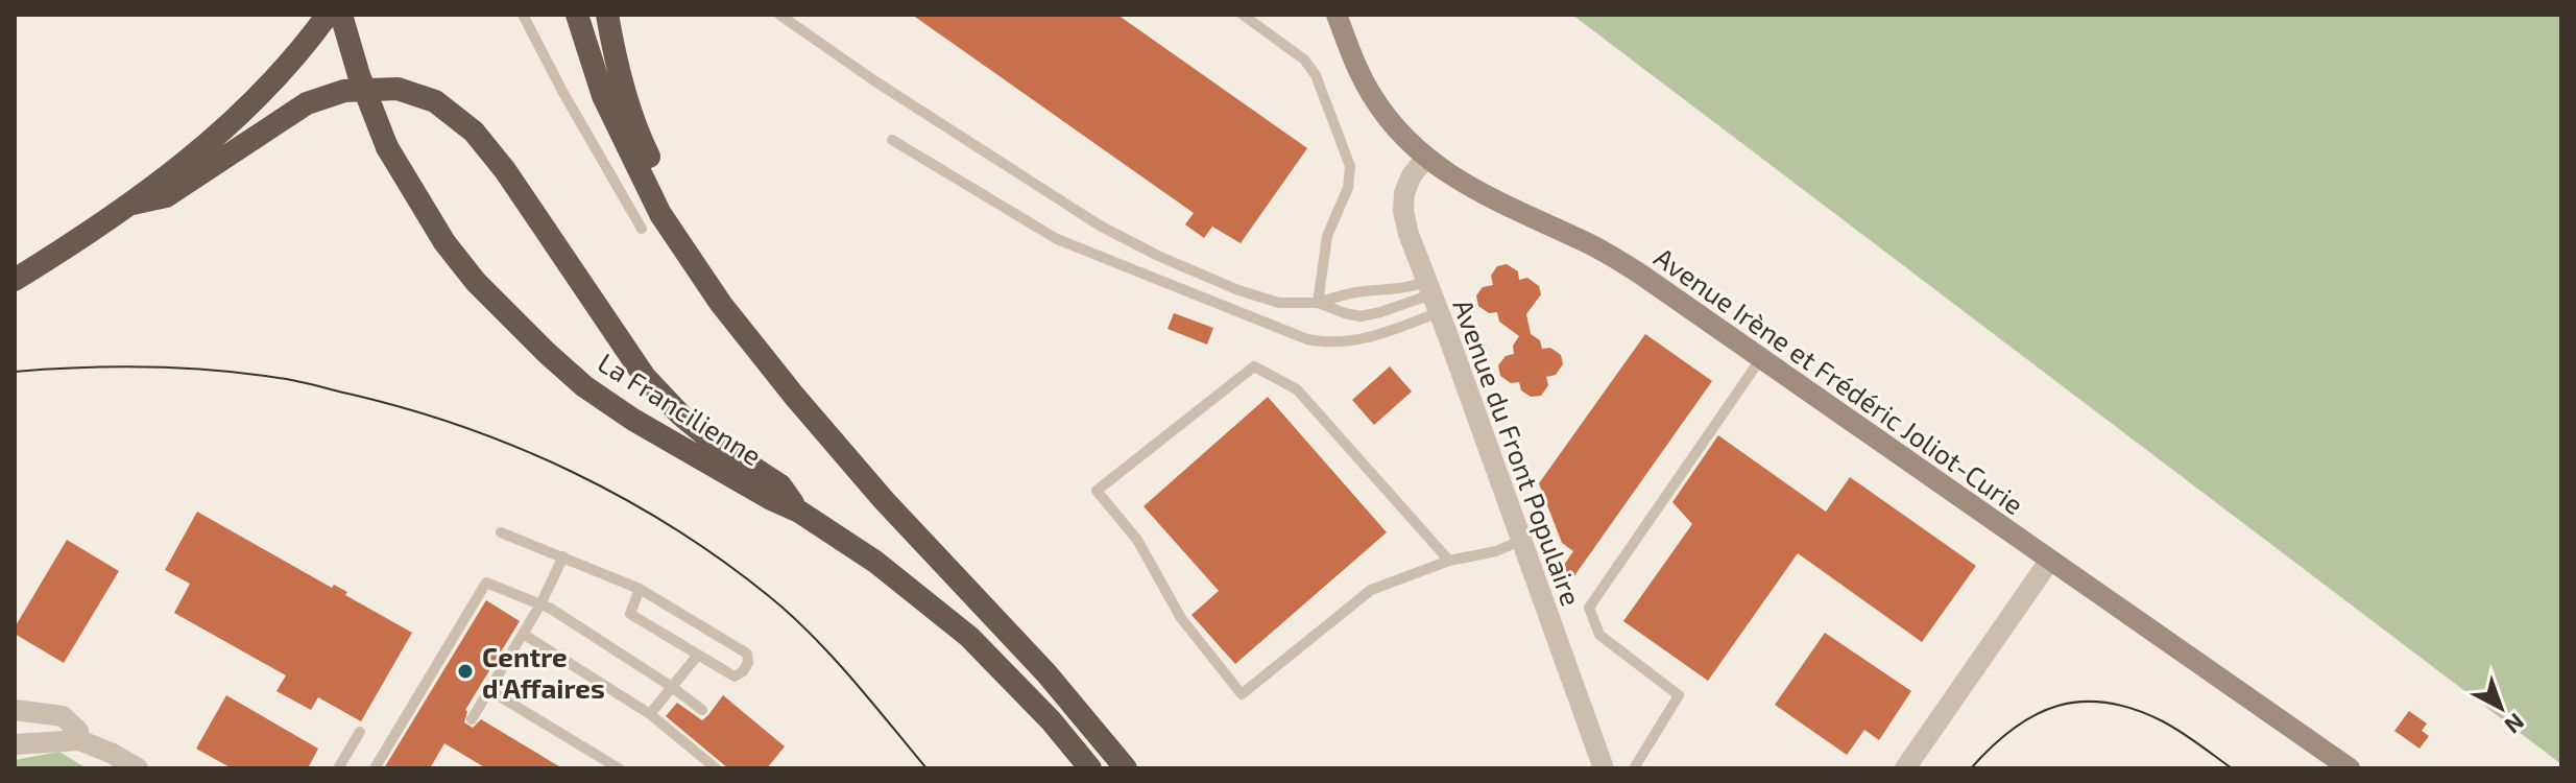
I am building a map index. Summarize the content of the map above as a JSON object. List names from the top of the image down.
{
  "streets": {
    "highway": ["La Francilienne"],
    "main road": ["Avenue Irène et Frédéric Joliot-Curie"],
    "street": ["Avenue du Front Populaire"]
  },
  "crossings": [
    ["Avenue Irène et Frédéric Joliot-Curie", "Avenue du Front Populaire"]
  ],
  "places": ["Centre d'Affaires"],
  "north": "bottom right"
}
